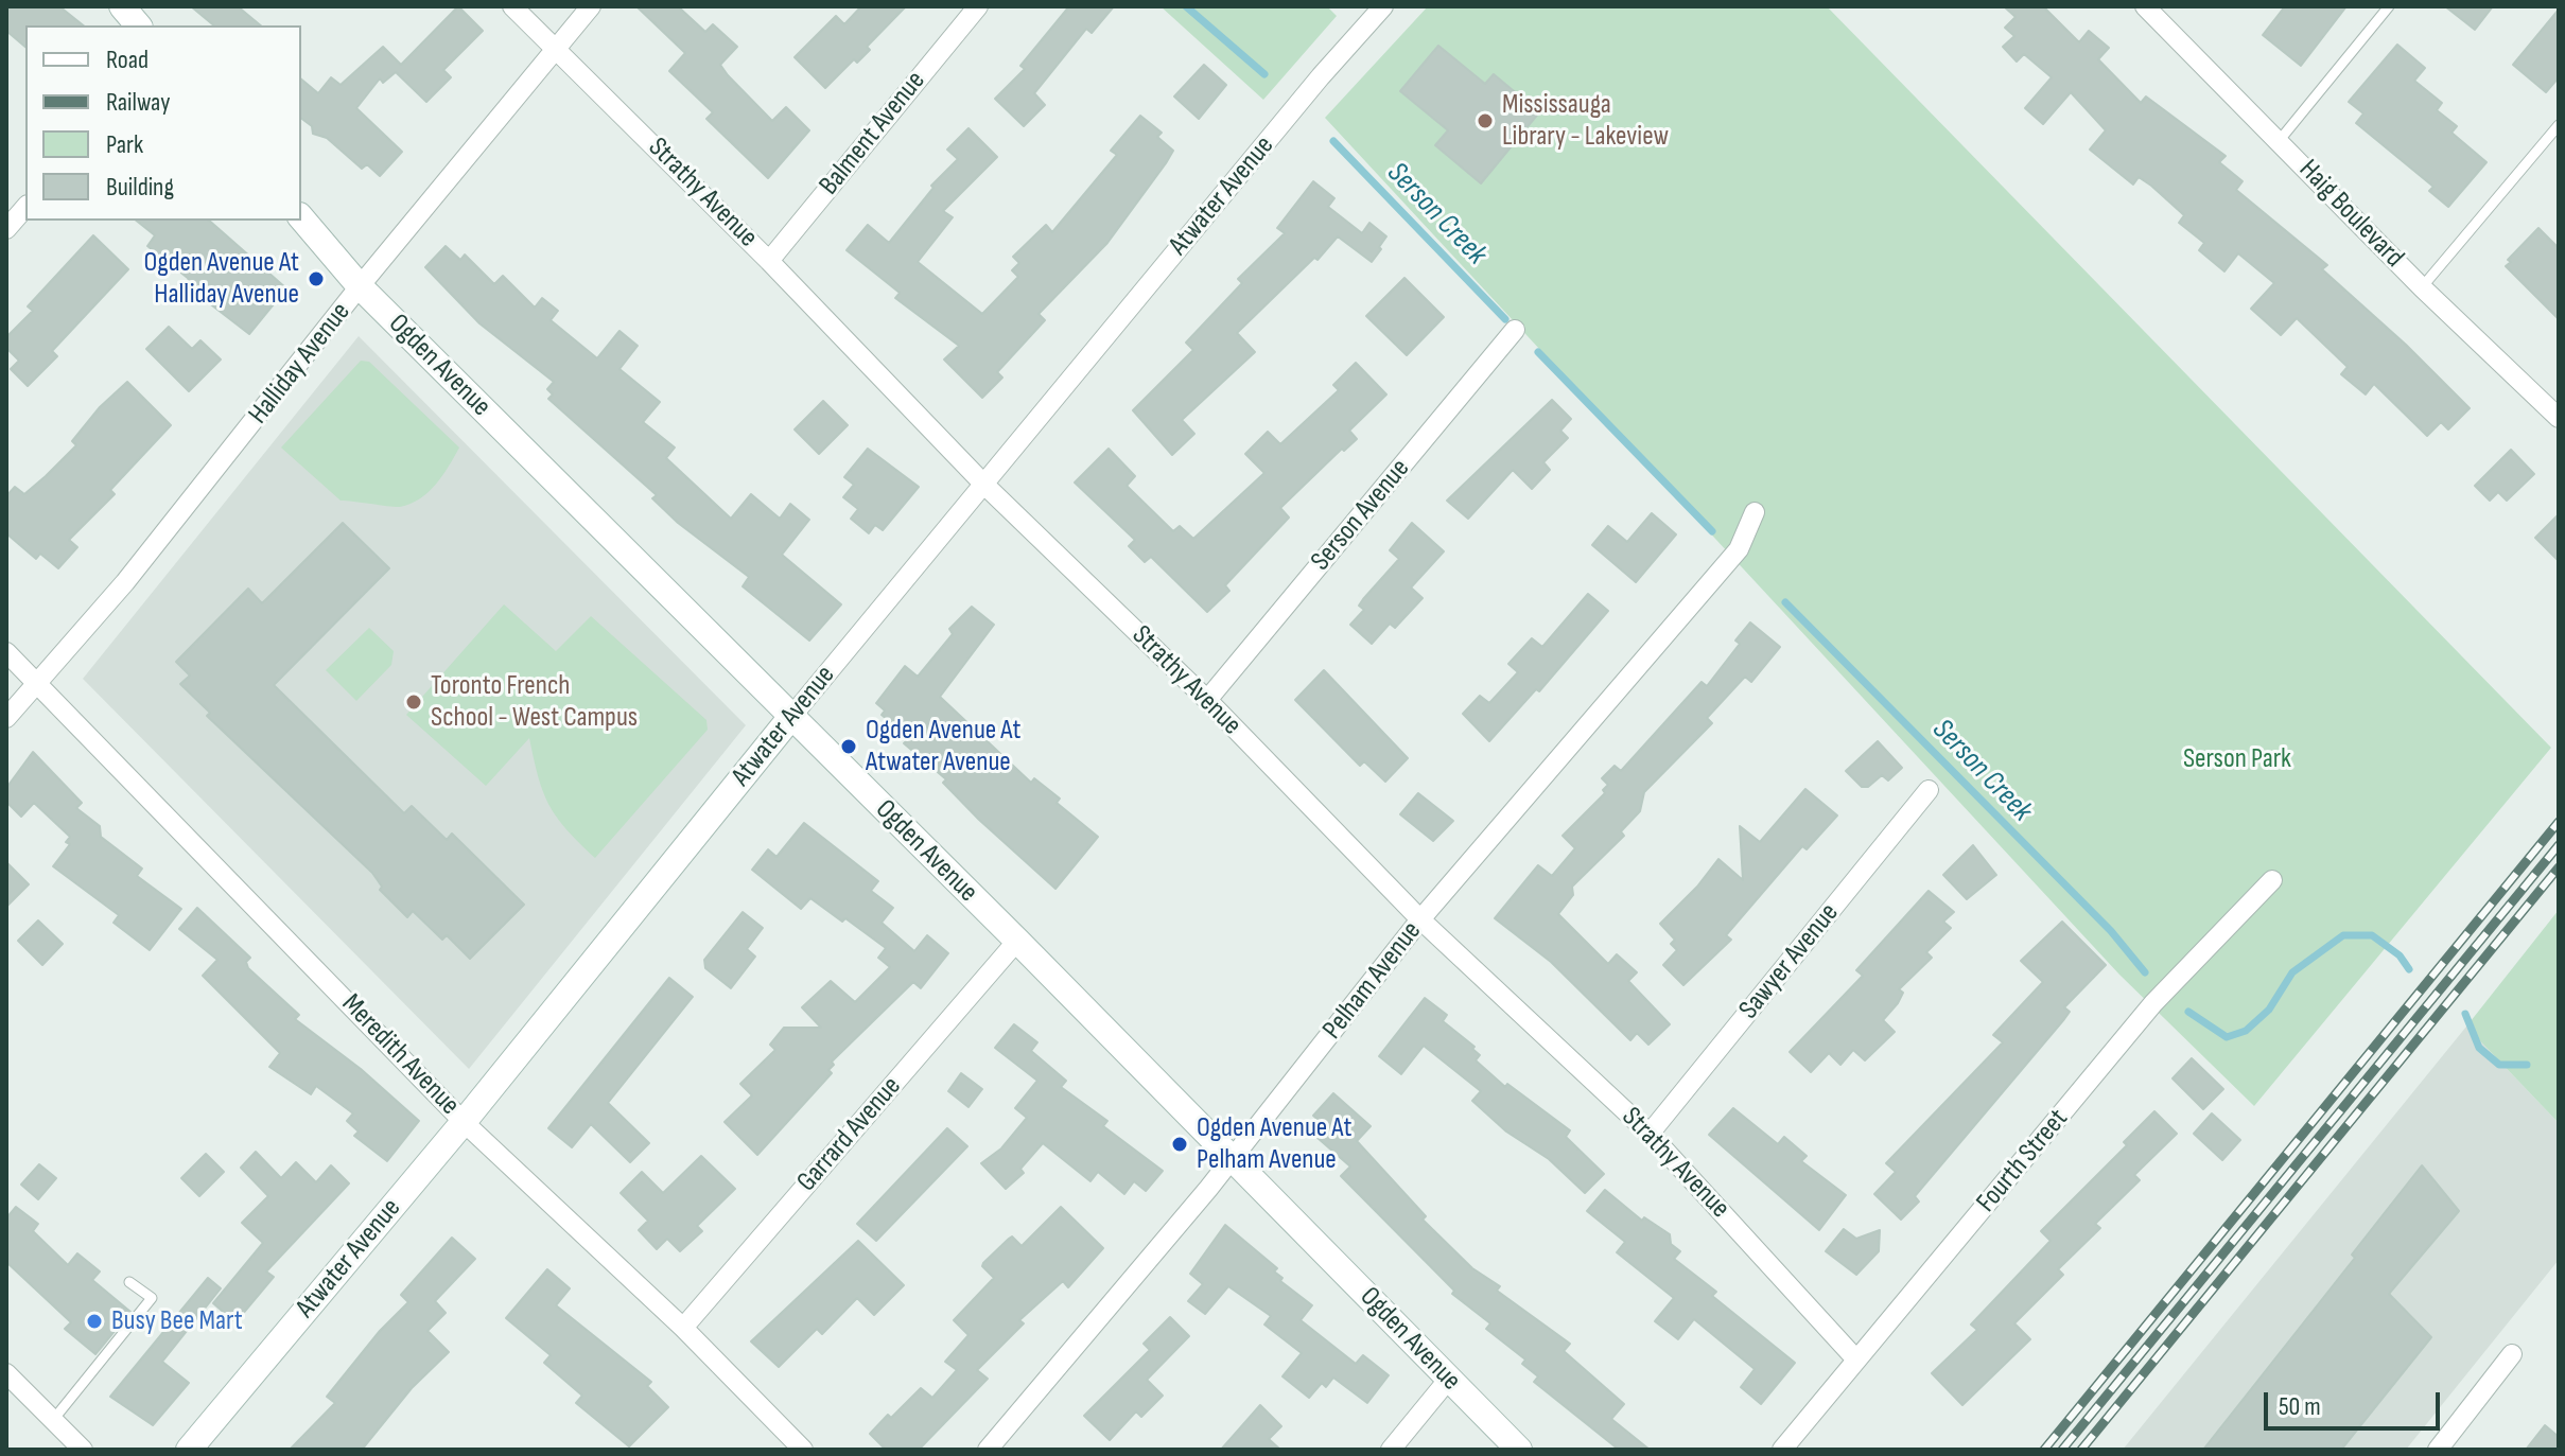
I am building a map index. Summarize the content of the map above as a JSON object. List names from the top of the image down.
{
  "streets": {
    "street": [
      "Balment Avenue",
      "Strathy Avenue",
      "Atwater Avenue",
      "Haig Boulevard",
      "Halliday Avenue",
      "Ogden Avenue",
      "Serson Avenue",
      "Sawyer Avenue",
      "Pelham Avenue",
      "Meredith Avenue",
      "Garrard Avenue",
      "Fourth Street"
    ]
  },
  "crossings": [
    ["Balment Avenue", "Strathy Avenue"],
    ["Strathy Avenue", "Atwater Avenue"],
    ["Strathy Avenue", "Halliday Avenue"],
    ["Strathy Avenue", "Serson Avenue"],
    ["Strathy Avenue", "Sawyer Avenue"],
    ["Strathy Avenue", "Pelham Avenue"],
    ["Strathy Avenue", "Fourth Street"],
    ["Atwater Avenue", "Ogden Avenue"],
    ["Atwater Avenue", "Meredith Avenue"],
    ["Halliday Avenue", "Ogden Avenue"],
    ["Halliday Avenue", "Meredith Avenue"],
    ["Ogden Avenue", "Pelham Avenue"],
    ["Ogden Avenue", "Garrard Avenue"],
    ["Meredith Avenue", "Garrard Avenue"]
  ],
  "water": ["Serson Creek"],
  "parks": ["Serson Park"],
  "places": [
    "Mississauga Library - Lakeview",
    "Ogden Avenue At Halliday Avenue",
    "Toronto French School - West Campus",
    "Ogden Avenue At Atwater Avenue",
    "Ogden Avenue At Pelham Avenue",
    "Busy Bee Mart"
  ],
  "legend": [
    "Road",
    "Railway",
    "Park",
    "Building"
  ],
  "scale_bar": "50 m"
}
